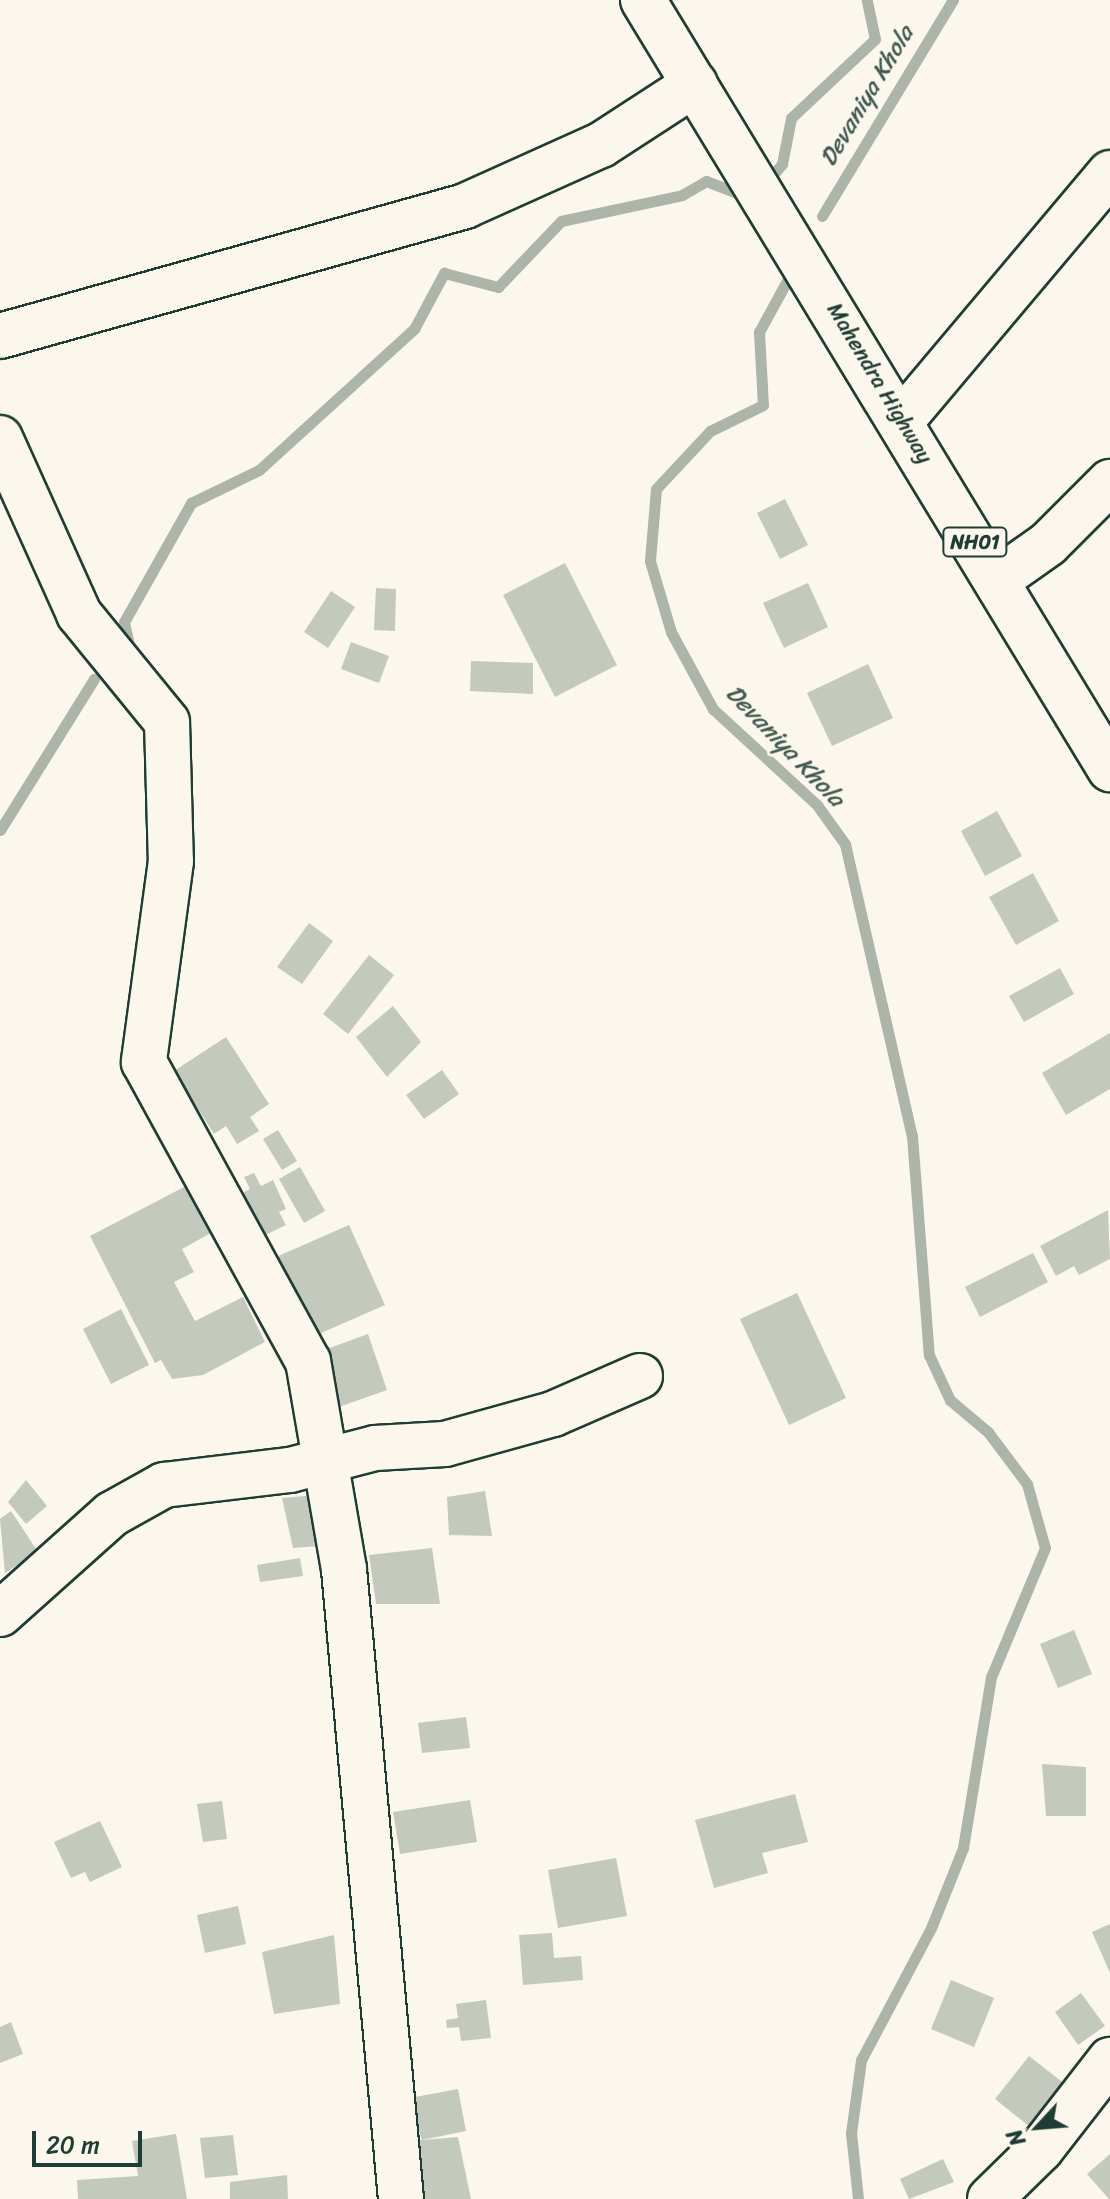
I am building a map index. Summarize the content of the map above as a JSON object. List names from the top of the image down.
{
  "streets": {
    "main road": ["Mahendra Highway", "NH01"]
  },
  "water": ["Devaniya Khola"],
  "scale_bar": "20 m",
  "north": "bottom left"
}
